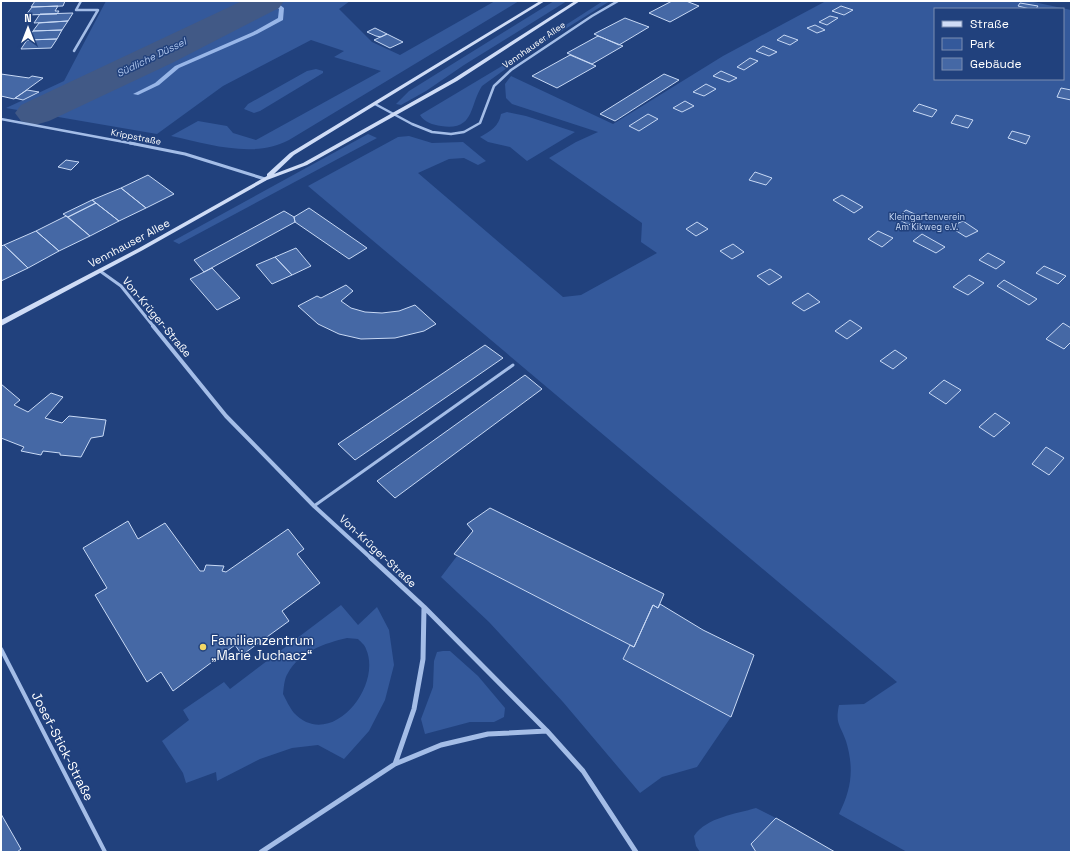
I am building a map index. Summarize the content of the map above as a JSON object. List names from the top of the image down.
{
  "streets": {
    "main road": ["Vennhauser Allee"],
    "street": ["Krippstraße", "Von-Krüger-Straße"],
    "lane": ["Josef-Stick-Straße"]
  },
  "crossings": [
    ["Vennhauser Allee", "Krippstraße"],
    ["Vennhauser Allee", "Von-Krüger-Straße"]
  ],
  "water": ["Südliche Düssel"],
  "parks": ["Kleingartenverein Am Kikweg e.V."],
  "places": ["Familienzentrum „Marie Juchacz“"],
  "legend": ["Straße", "Park", "Gebäude"],
  "north": "top"
}
